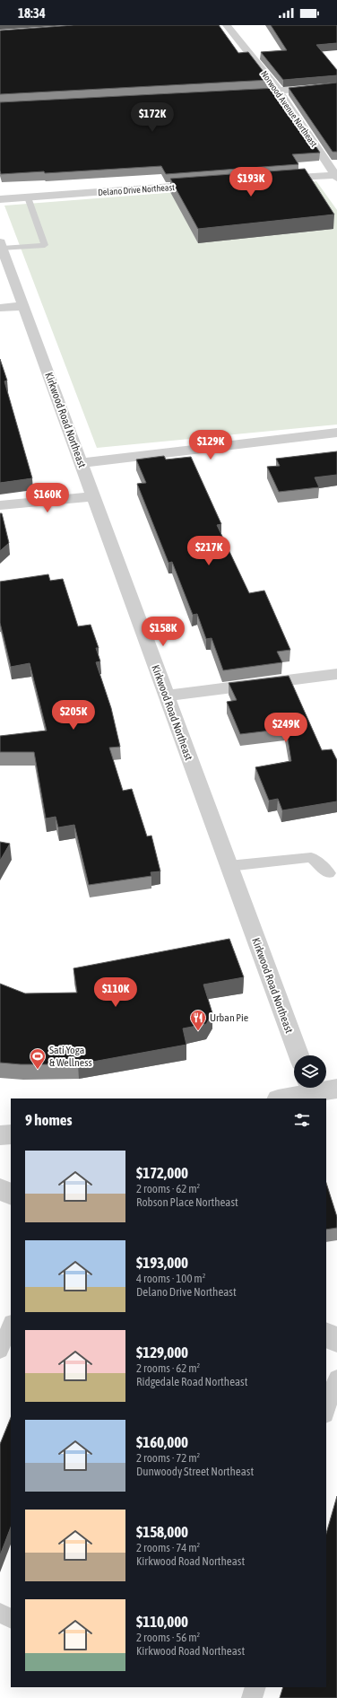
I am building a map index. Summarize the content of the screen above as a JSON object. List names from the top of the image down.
{
  "streets": {
    "street": ["Norwood Avenue Northeast", "Delano Drive Northeast", "Kirkwood Road Northeast"]
  },
  "places": {
    "restaurant": ["Urban Pie"],
    "sports": ["Sati Yoga & Wellness"]
  },
  "page": {
    "status": "18:34",
    "price": [
      "$172K",
      "$193K",
      "$129K",
      "$160K",
      "$217K",
      "$158K",
      "$205K",
      "$249K",
      "$110K"
    ],
    "heading": "9 homes",
    "list": [
      {
        "name": "$172,000",
        "note": "2 rooms · 62 m² · Robson Place Northeast"
      },
      {
        "name": "$193,000",
        "note": "4 rooms · 100 m² · Delano Drive Northeast"
      },
      {
        "name": "$129,000",
        "note": "2 rooms · 62 m² · Ridgedale Road Northeast"
      },
      {
        "name": "$160,000",
        "note": "2 rooms · 72 m² · Dunwoody Street Northeast"
      },
      {
        "name": "$158,000",
        "note": "2 rooms · 74 m² · Kirkwood Road Northeast"
      },
      {
        "name": "$110,000",
        "note": "2 rooms · 56 m² · Kirkwood Road Northeast"
      }
    ]
  }
}
